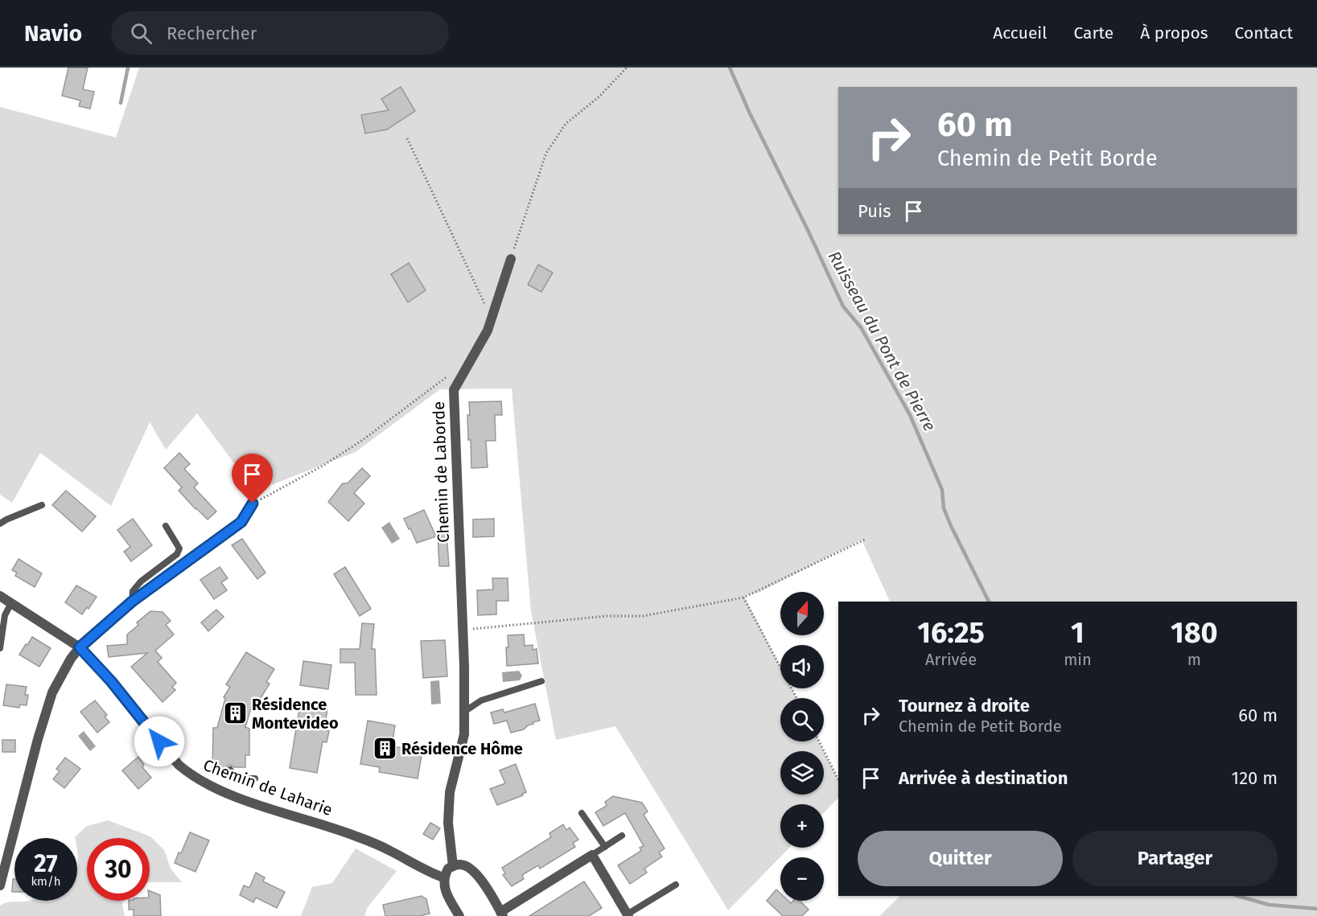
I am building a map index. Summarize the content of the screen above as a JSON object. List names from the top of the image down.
{
  "streets": {
    "street": ["Chemin de Laborde", "Chemin de Laharie"]
  },
  "water": ["Ruisseau du Pont de Pierre"],
  "places": {
    "building": ["Résidence Montevideo", "Résidence Hôme"]
  },
  "north": "top",
  "page": {
    "header": "Navio",
    "search": "Rechercher",
    "nav": [
      "Accueil",
      "Carte",
      "À propos",
      "Contact"
    ],
    "turn": ["60 m", "Chemin de Petit Borde"],
    "then": "Puis",
    "map_buttons": ["+", "−"],
    "eta": [
      "16:25",
      "Arrivée",
      "1",
      "min",
      "180",
      "m"
    ],
    "list": [
      {
        "name": "Tournez à droite",
        "note": "Chemin de Petit Borde",
        "value": "60 m"
      },
      {
        "name": "Arrivée à destination",
        "value": "120 m"
      }
    ],
    "buttons": ["Quitter", "Partager"],
    "speed": "27 km/h",
    "limit": "30"
  }
}
